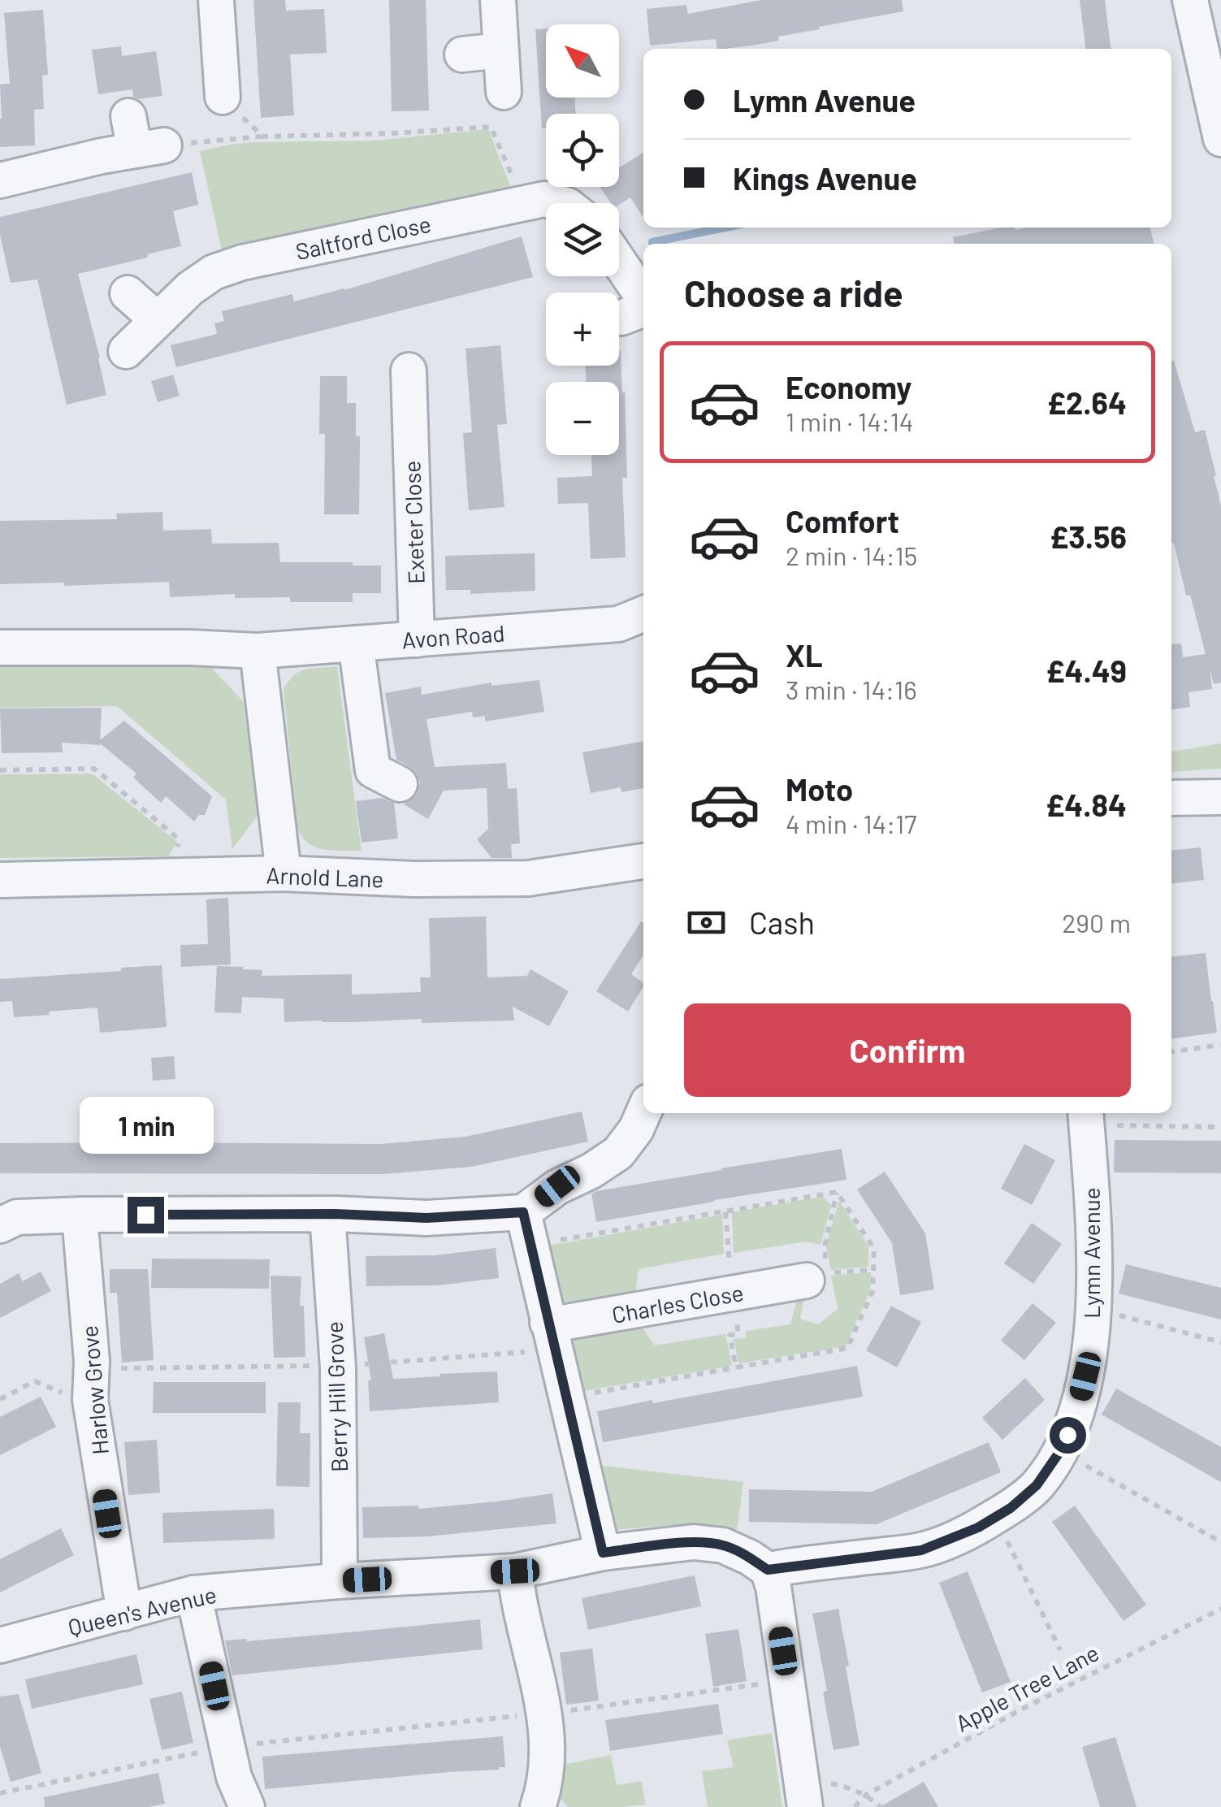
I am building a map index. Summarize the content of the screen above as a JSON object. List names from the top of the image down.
{
  "streets": {
    "street": [
      "Saltford Close",
      "Exeter Close",
      "Avon Road",
      "Arnold Lane",
      "Lymn Avenue",
      "Charles Close",
      "Harlow Grove",
      "Berry Hill Grove",
      "Queen's Avenue"
    ],
    "path": ["Apple Tree Lane"]
  },
  "crossings": [
    ["Exeter Close", "Avon Road"],
    ["Lymn Avenue", "Queen's Avenue"],
    ["Harlow Grove", "Queen's Avenue"],
    ["Berry Hill Grove", "Queen's Avenue"]
  ],
  "north": "top left",
  "page": {
    "map_buttons": ["+", "−"],
    "banner": ["Lymn Avenue", "Kings Avenue"],
    "heading": "Choose a ride",
    "list": [
      {
        "name": "Economy",
        "note": "1 min · 14:14",
        "value": "£2.64"
      },
      {
        "name": "Comfort",
        "note": "2 min · 14:15",
        "value": "£3.56"
      },
      {
        "name": "XL",
        "note": "3 min · 14:16",
        "value": "£4.49"
      },
      {
        "name": "Moto",
        "note": "4 min · 14:17",
        "value": "£4.84"
      }
    ],
    "pay": ["Cash", "290 m"],
    "buttons": "Confirm",
    "bubble": "1 min"
  }
}
